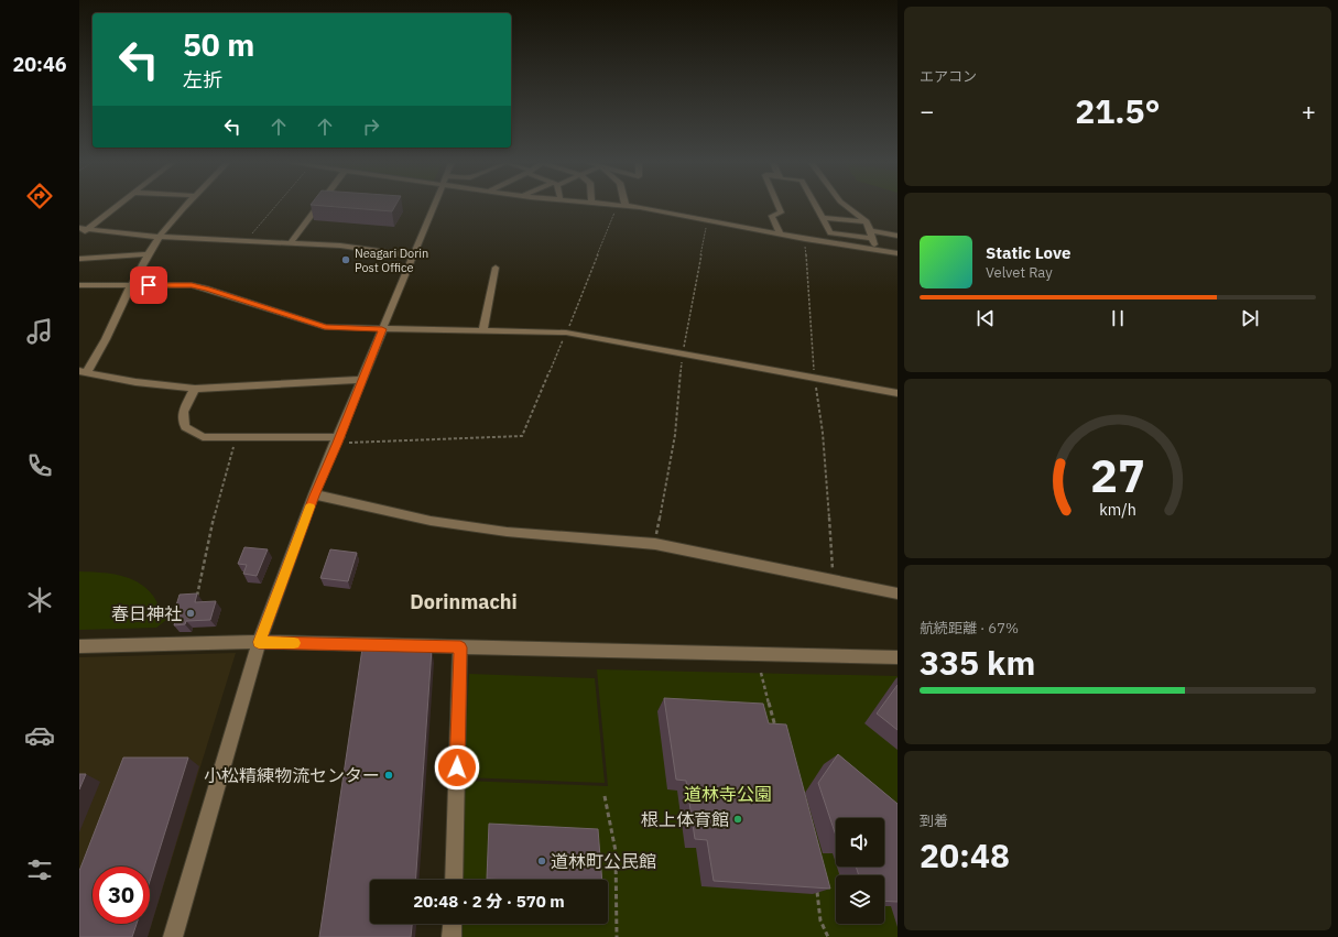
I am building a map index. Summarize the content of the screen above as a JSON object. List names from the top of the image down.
{
  "districts": ["Dorinmachi"],
  "parks": ["道林寺公園"],
  "places": [
    "Neagari Dorin Post Office",
    "春日神社",
    "小松精練物流センター",
    "根上体育館",
    "道林町公民館"
  ],
  "page": {
    "tabs": "20:46",
    "tile": [
      "エアコン",
      ["航続距離 · 67%", "335 km"],
      ["到着", "20:48"]
    ],
    "turn": ["50 m", "左折"],
    "heat": ["−", "21.5°", "+"],
    "song": ["Static Love", "Velvet Ray"],
    "limit": "30",
    "trip": "20:48 · 2 分 · 570 m",
    "gauge": ["27", "km/h"]
  }
}
